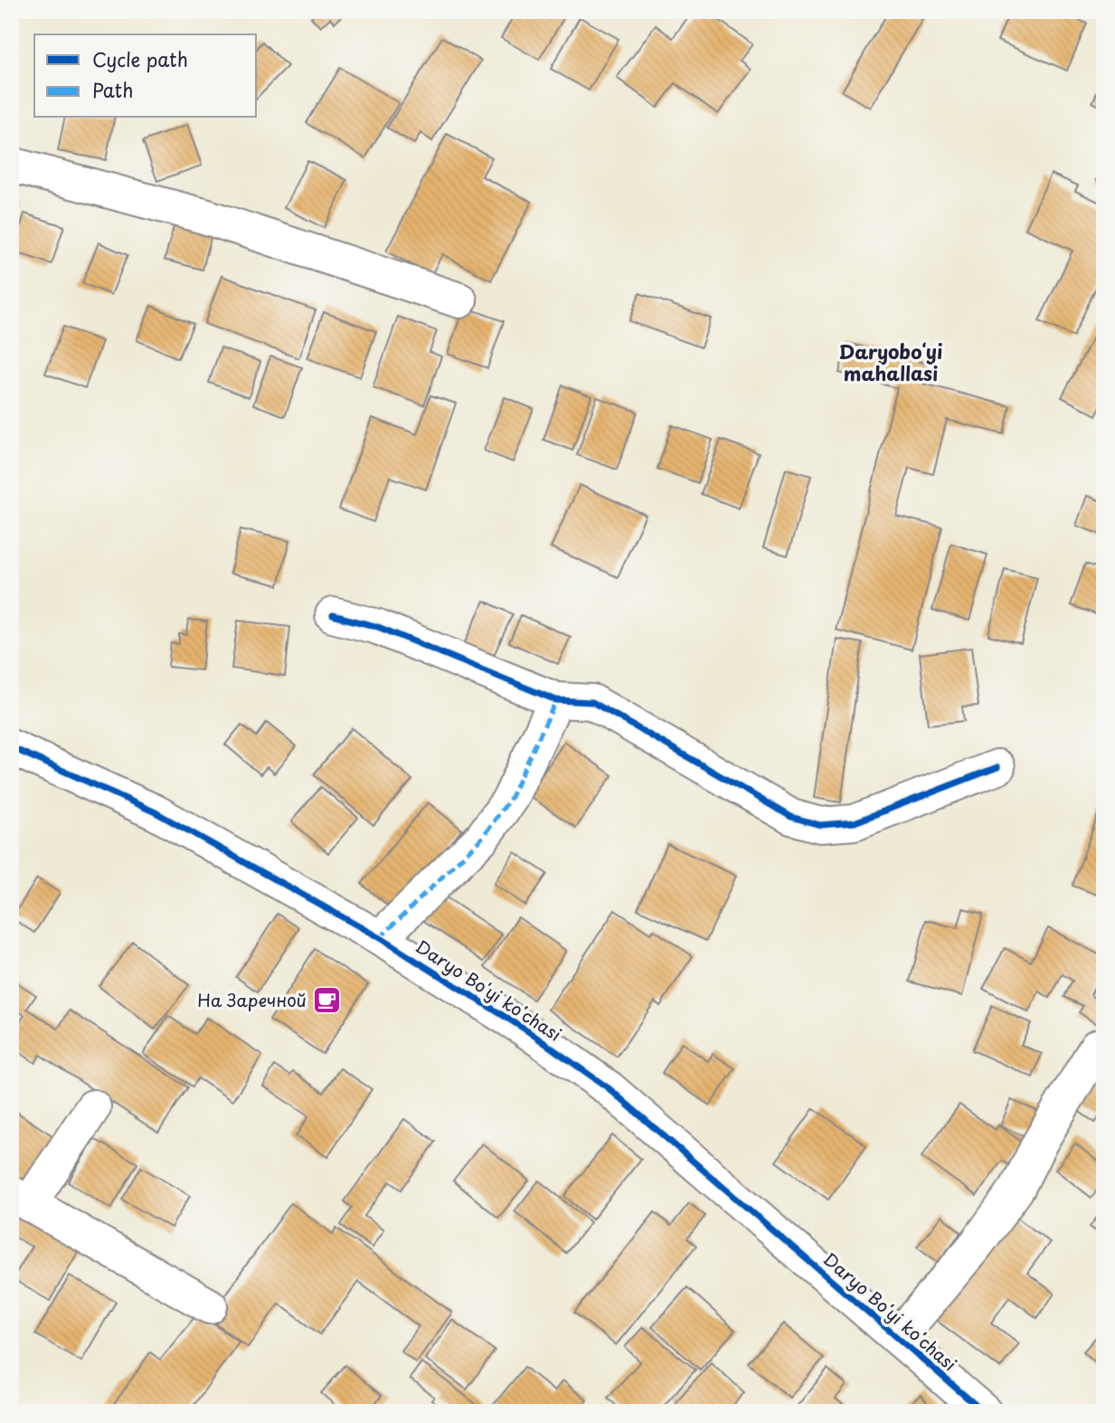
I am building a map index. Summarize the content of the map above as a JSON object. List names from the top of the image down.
{
  "streets": {
    "street": ["Daryo Boʻyi koʻchasi"]
  },
  "districts": ["Daryoboʻyi mahallasi"],
  "places": {
    "cafe": ["На Заречной"]
  },
  "legend": ["Cycle path", "Path"]
}
